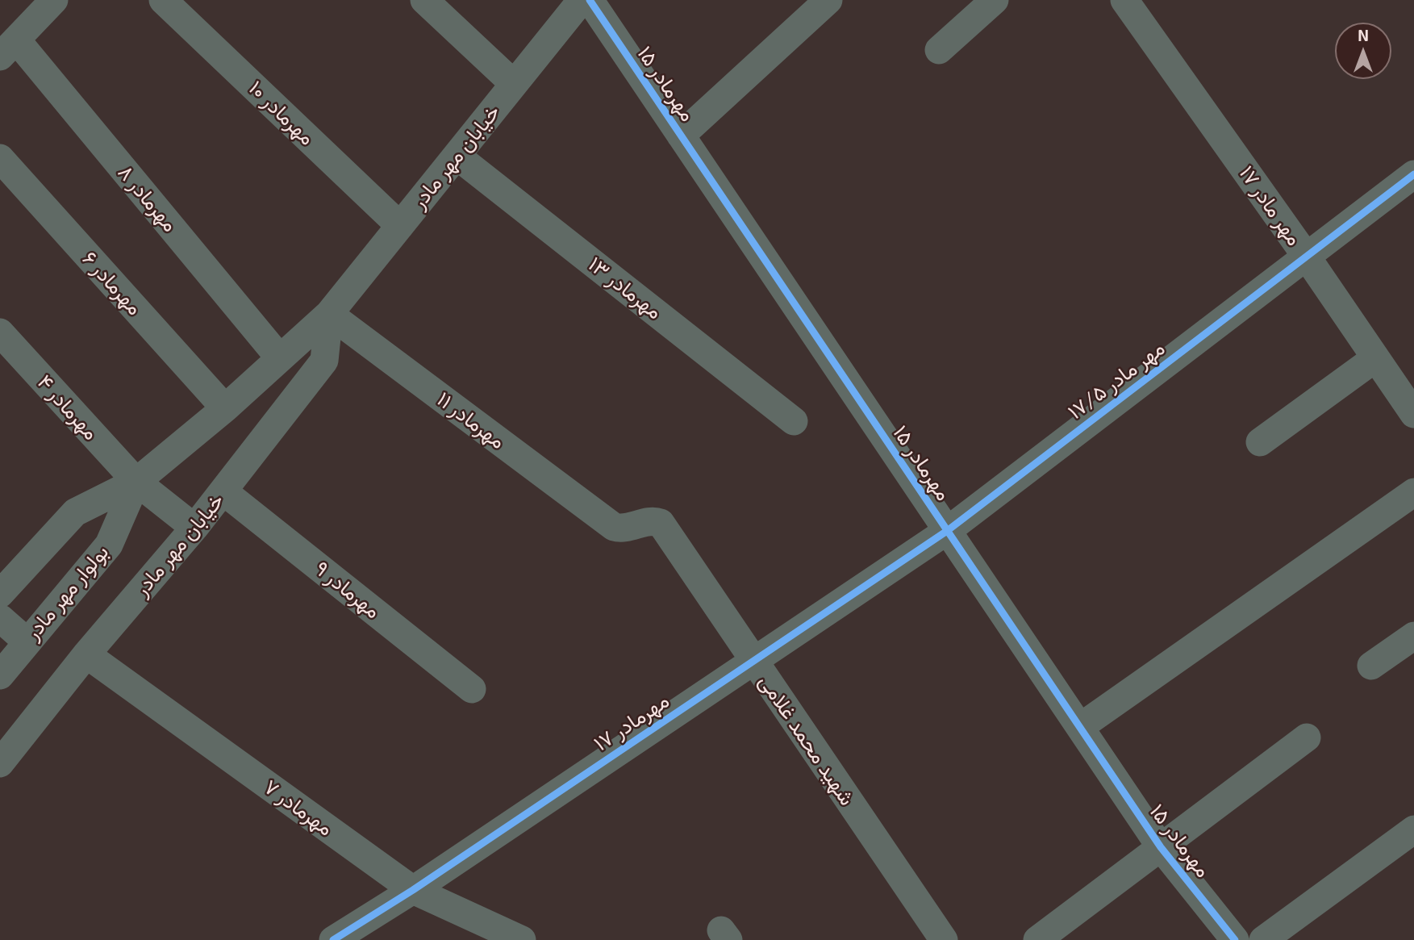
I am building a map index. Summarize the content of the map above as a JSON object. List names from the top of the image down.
{
  "streets": {
    "street": [
      "مهرمادر ۱۵",
      "مهرمادر ۱۰",
      "خیابان مهر مادر",
      "مهرمادر ۸",
      "مهر مادر ۱۷",
      "مهرمادر ۶",
      "مهرمادر ۱۳",
      "مهر مادر ۱۷/۵",
      "مهرمادر ۴",
      "مهرمادر ۱۱",
      "مهرمادر ۹",
      "بولوار مهر مادر",
      "مهرمادر ۱۷",
      "شهید محمد غلامی",
      "مهرمادر ۷"
    ]
  },
  "crossings": [
    ["مهرمادر ۱۵", "مهر مادر ۱۷/۵"],
    ["مهرمادر ۱۵", "مهرمادر ۱۷"],
    ["مهرمادر ۱۰", "خیابان مهر مادر"],
    ["خیابان مهر مادر", "مهرمادر ۸"],
    ["خیابان مهر مادر", "مهرمادر ۶"],
    ["خیابان مهر مادر", "مهرمادر ۱۳"],
    ["خیابان مهر مادر", "مهرمادر ۴"],
    ["خیابان مهر مادر", "مهرمادر ۱۱"],
    ["خیابان مهر مادر", "مهرمادر ۹"],
    ["خیابان مهر مادر", "بولوار مهر مادر"],
    ["خیابان مهر مادر", "مهرمادر ۷"],
    ["مهر مادر ۱۷", "مهر مادر ۱۷/۵"],
    ["مهر مادر ۱۷/۵", "مهرمادر ۱۷"],
    ["مهرمادر ۴", "بولوار مهر مادر"],
    ["مهرمادر ۱۱", "شهید محمد غلامی"],
    ["مهرمادر ۱۷", "شهید محمد غلامی"],
    ["مهرمادر ۱۷", "مهرمادر ۷"]
  ],
  "north": "top"
}
